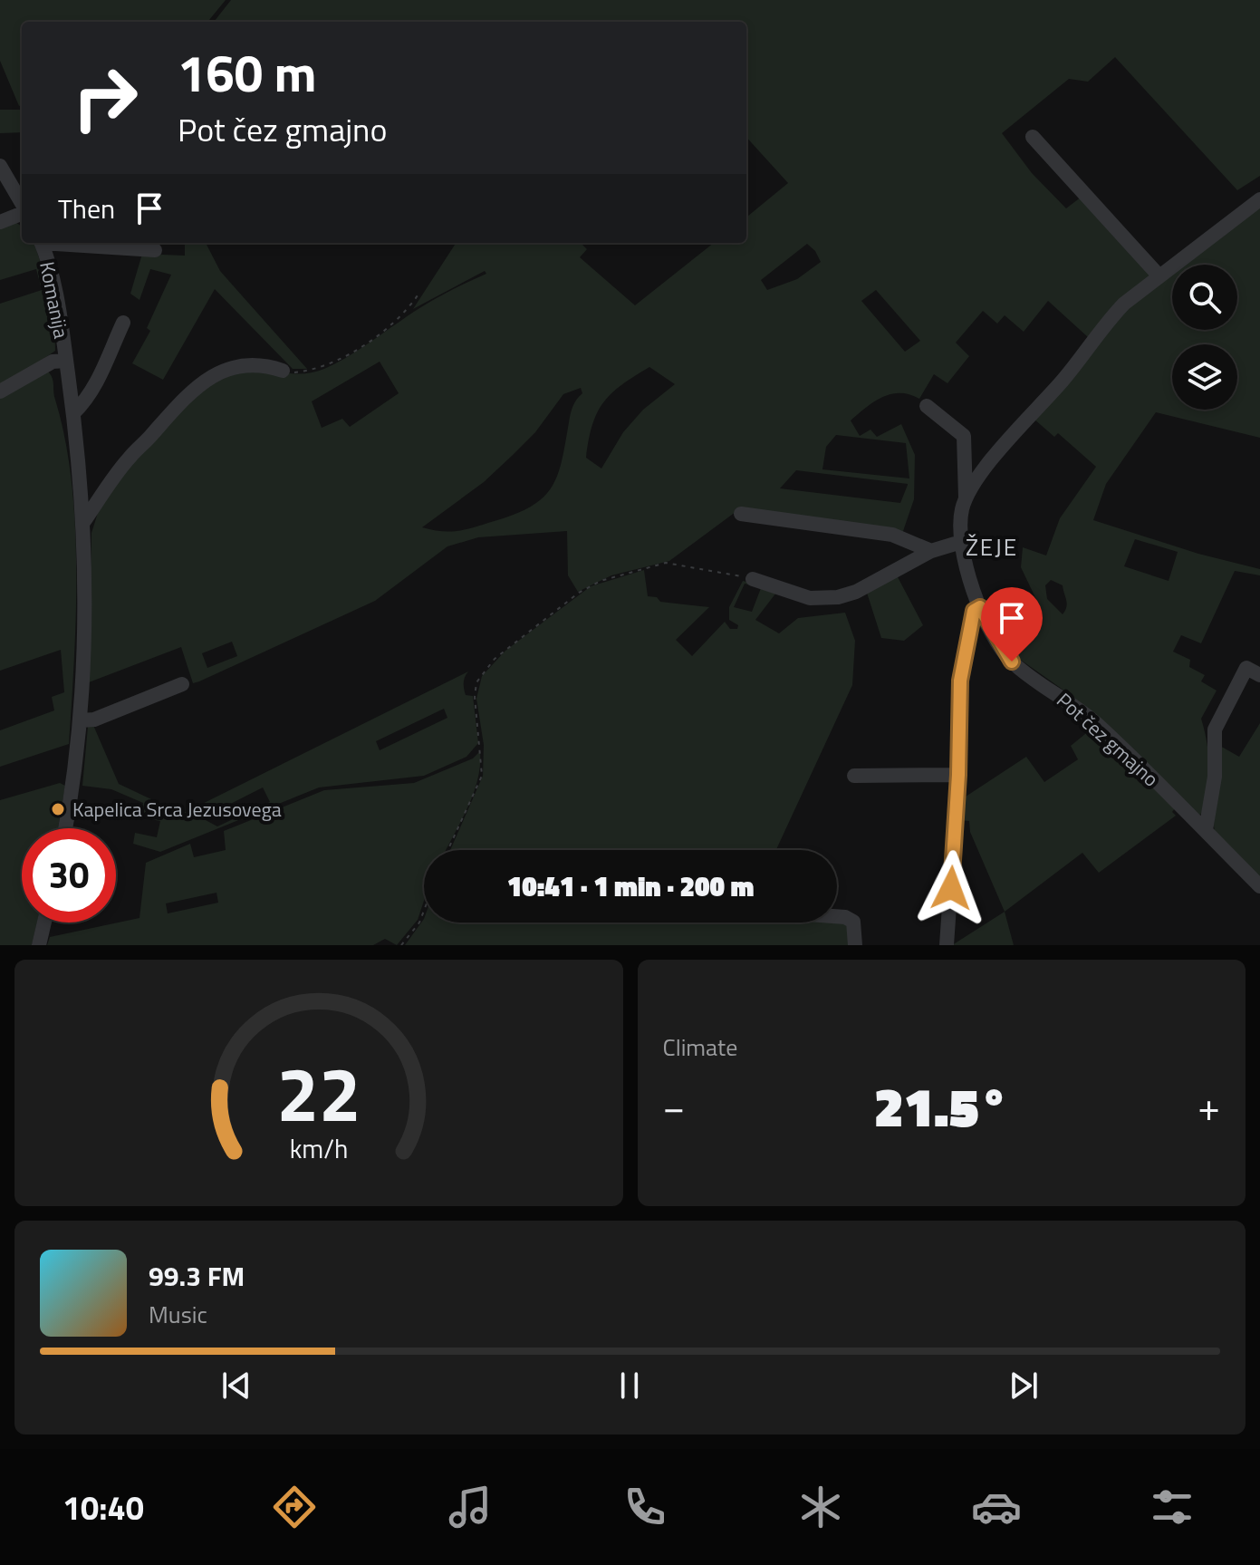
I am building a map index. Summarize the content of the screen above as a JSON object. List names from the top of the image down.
{
  "streets": {
    "street": ["Komanija", "Pot čez gmajno"]
  },
  "districts": ["ŽEJE"],
  "places": ["Kapelica Srca Jezusovega"],
  "page": {
    "turn": ["160 m", "Pot čez gmajno"],
    "then": "Then",
    "limit": "30",
    "trip": "10:41 · 1 min · 200 m",
    "tile": "Climate",
    "heat": ["−", "21.5°", "+"],
    "song": ["99.3 FM", "Music"],
    "tabs": "10:40",
    "gauge": ["22", "km/h"]
  }
}
